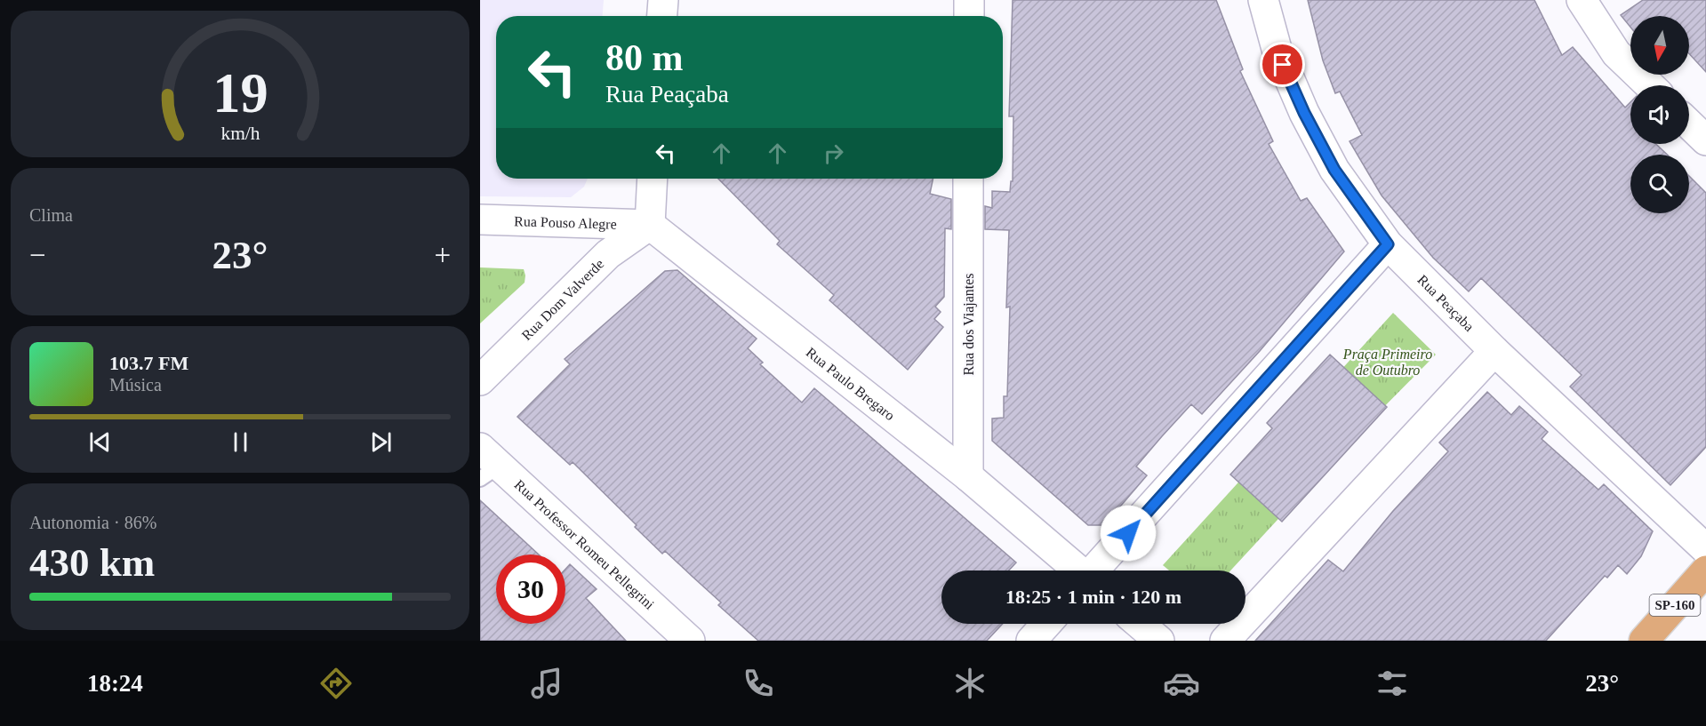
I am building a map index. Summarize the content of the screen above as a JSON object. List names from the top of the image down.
{
  "streets": {
    "main road": ["SP-160"],
    "street": [
      "Rua Pouso Alegre",
      "Rua Dom Valverde",
      "Rua Peaçaba",
      "Rua dos Viajantes",
      "Rua Paulo Bregaro",
      "Rua Professor Romeu Pellegrini"
    ]
  },
  "crossings": [
    ["Rua Pouso Alegre", "Rua Dom Valverde"],
    ["Rua Pouso Alegre", "Rua Paulo Bregaro"],
    ["Rua Dom Valverde", "Rua Paulo Bregaro"],
    ["Rua dos Viajantes", "Rua Paulo Bregaro"]
  ],
  "parks": ["Praça Primeiro de Outubro"],
  "north": "bottom",
  "page": {
    "turn": ["80 m", "Rua Peaçaba"],
    "tile": [
      "Clima",
      ["Autonomia · 86%", "430 km"]
    ],
    "heat": ["−", "23°", "+"],
    "song": ["103.7 FM", "Música"],
    "limit": "30",
    "trip": "18:25 · 1 min · 120 m",
    "tabs": ["18:24", "23°"],
    "gauge": ["19", "km/h"]
  }
}
